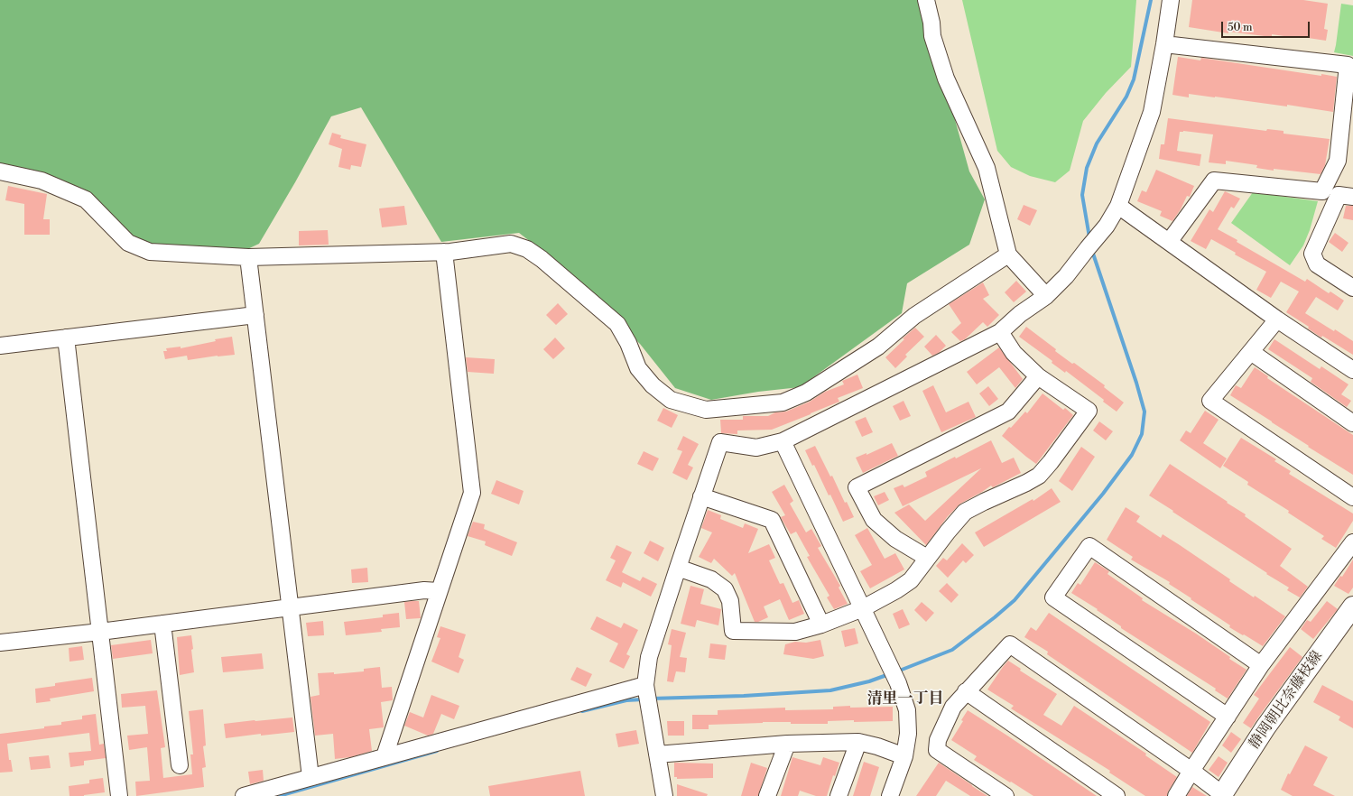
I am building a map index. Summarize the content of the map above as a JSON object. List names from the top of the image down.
{
  "streets": {
    "main road": ["静岡朝比奈藤枝線"]
  },
  "districts": ["清里一丁目"],
  "scale_bar": "50 m"
}
